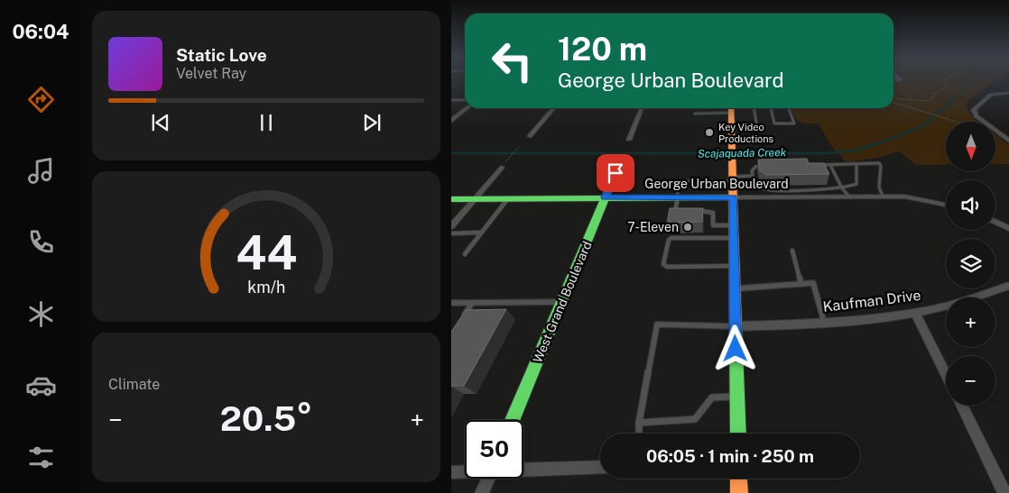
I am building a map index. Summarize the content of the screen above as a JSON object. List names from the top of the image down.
{
  "streets": {
    "street": ["George Urban Boulevard", "Kaufman Drive", "West Grand Boulevard"]
  },
  "crossings": [
    ["George Urban Boulevard", "West Grand Boulevard"]
  ],
  "water": ["Scajaquada Creek"],
  "places": ["Key Video Productions", "7-Eleven"],
  "north": "bottom",
  "page": {
    "tabs": "06:04",
    "turn": ["120 m", "George Urban Boulevard"],
    "song": ["Static Love", "Velvet Ray"],
    "map_buttons": ["+", "−"],
    "tile": "Climate",
    "heat": ["−", "20.5°", "+"],
    "limit": "50",
    "trip": "06:05 · 1 min · 250 m",
    "gauge": ["44", "km/h"]
  }
}
